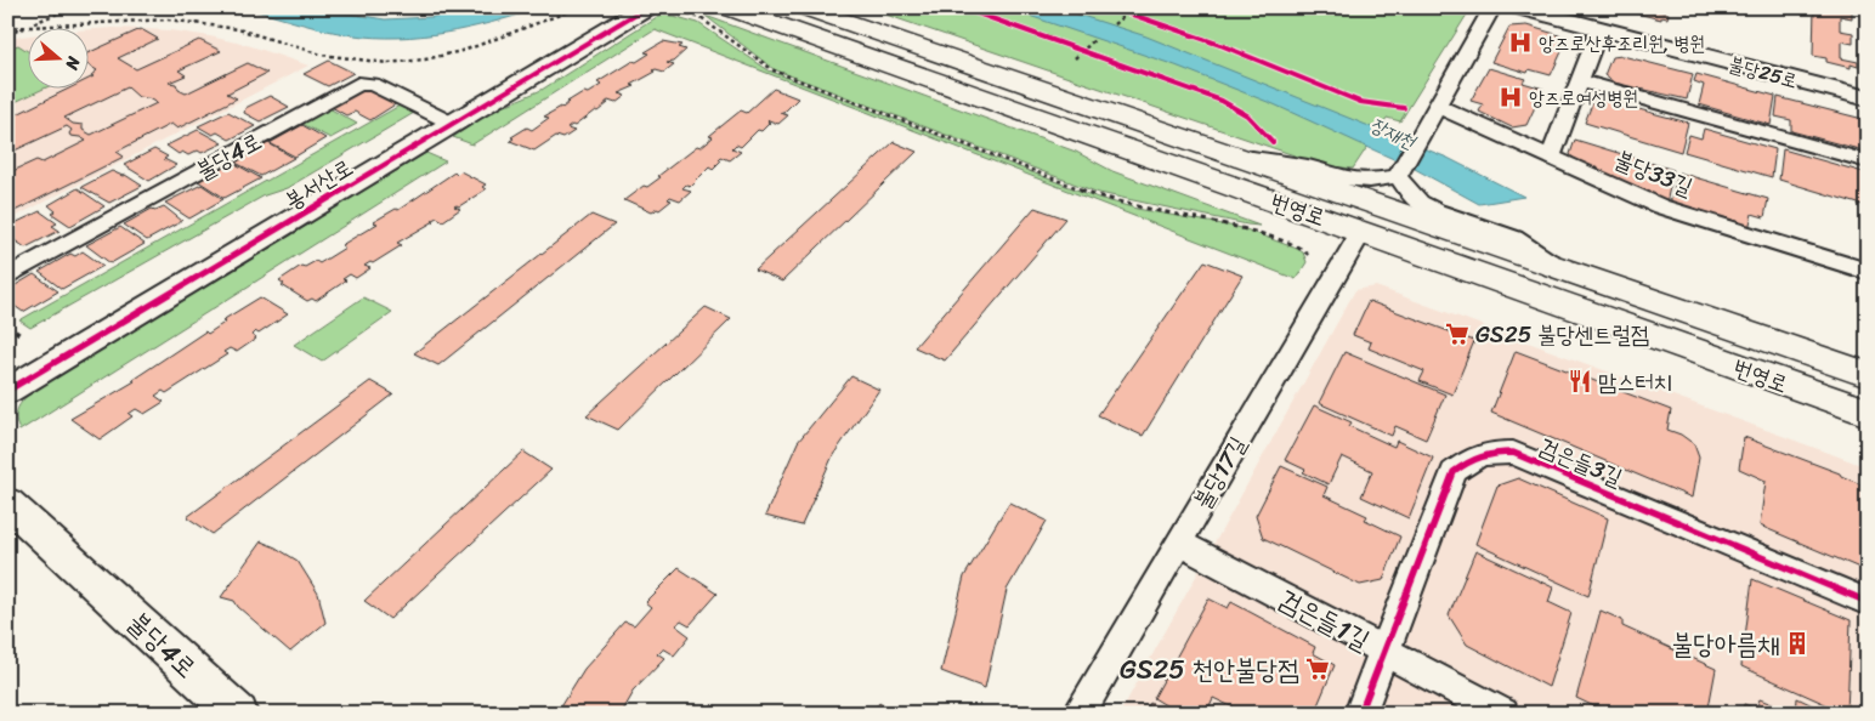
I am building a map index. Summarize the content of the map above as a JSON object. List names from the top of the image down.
{
  "streets": {
    "main road": ["번영로"],
    "street": [
      "불당25로",
      "불당4로",
      "불당33길",
      "봉서산로",
      "검은들3길",
      "불당17길",
      "검은들1길"
    ]
  },
  "crossings": [
    ["불당4로", "봉서산로"],
    ["번영로", "불당17길"],
    ["검은들3길", "검은들1길"],
    ["불당17길", "검은들1길"]
  ],
  "water": ["장재천"],
  "places": {
    "hospital": ["앙즈로산후조리원, 병원", "앙즈로여성병원"],
    "supermarket": ["GS25 불당센트럴점", "GS25 천안불당점"],
    "restaurant": ["맘스터치"],
    "building": ["불당아름채"]
  },
  "north": "right"
}
